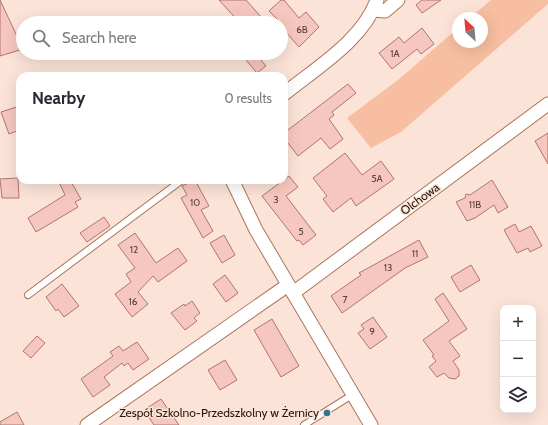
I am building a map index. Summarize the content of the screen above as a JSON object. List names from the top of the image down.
{
  "streets": {
    "street": ["Olchowa"]
  },
  "places": ["Zespół Szkolno-Przedszkolny w Żernicy"],
  "house_numbers": [
    "6B",
    "1A",
    "5A",
    "3",
    "10",
    "11B",
    "5",
    "12",
    "11",
    "13",
    "7",
    "16",
    "9"
  ],
  "north": "top left",
  "page": {
    "search": "Search here",
    "heading": ["Nearby", "0 results"],
    "map_buttons": ["+", "−"]
  }
}
